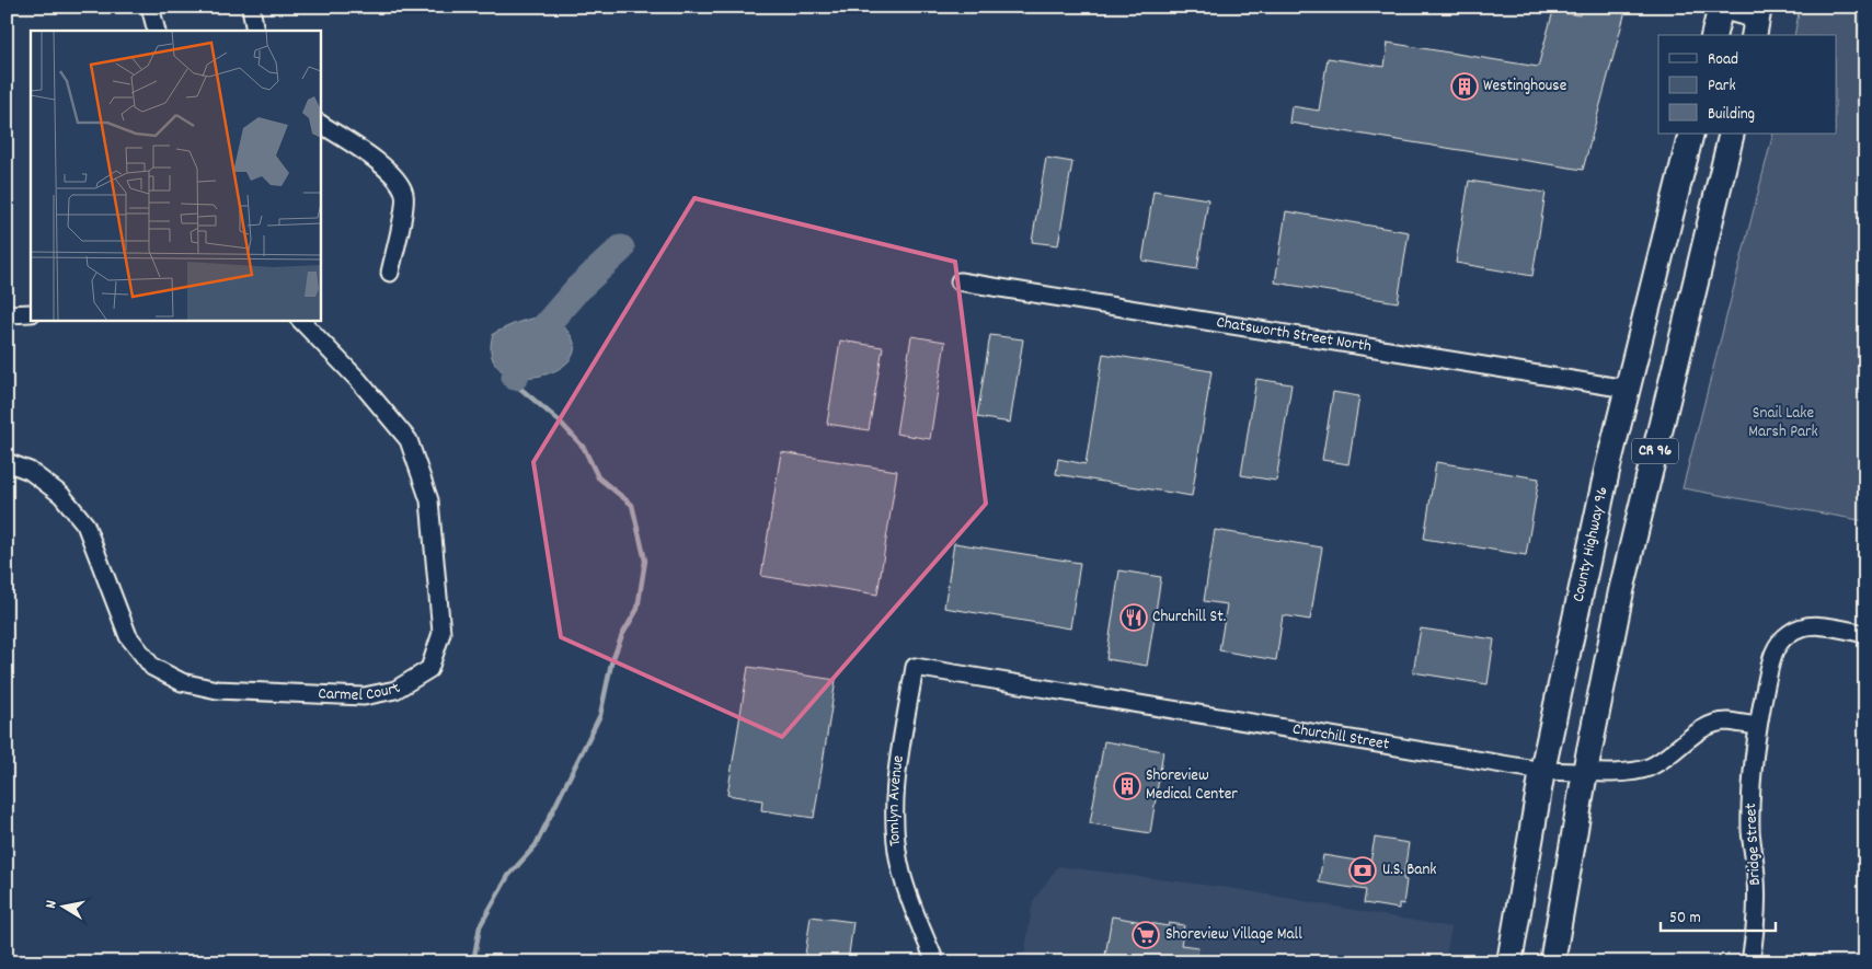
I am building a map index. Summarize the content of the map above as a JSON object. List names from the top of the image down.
{
  "streets": {
    "main road": ["CR 96", "County Highway 96"],
    "street": [
      "Chatsworth Street North",
      "Carmel Court",
      "Churchill Street",
      "Tomlyn Avenue",
      "Bridge Street"
    ]
  },
  "crossings": [
    ["Chatsworth Street North", "County Highway 96"],
    ["CR 96", "Churchill Street"],
    ["County Highway 96", "Churchill Street"],
    ["Churchill Street", "Tomlyn Avenue"],
    ["Churchill Street", "Bridge Street"]
  ],
  "parks": ["Snail Lake Marsh Park"],
  "places": {
    "building": ["Westinghouse", "Shoreview Medical Center"],
    "restaurant": ["Churchill St."],
    "bank": ["U.S. Bank"],
    "supermarket": ["Shoreview Village Mall"]
  },
  "legend": ["Road", "Park", "Building"],
  "scale_bar": "50 m",
  "north": "left"
}
